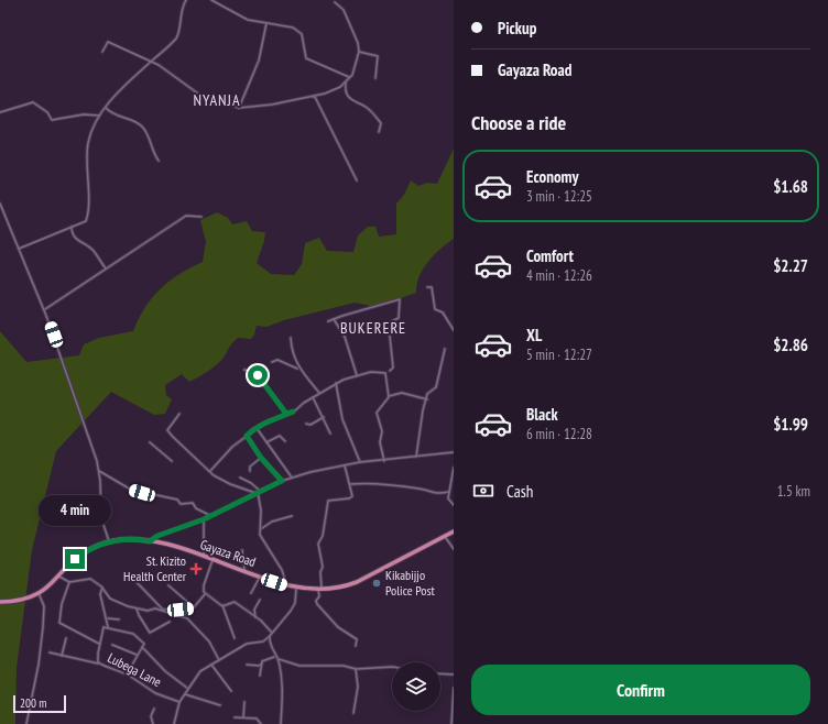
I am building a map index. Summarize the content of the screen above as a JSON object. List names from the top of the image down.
{
  "streets": {
    "main road": ["Gayaza Road"],
    "street": ["Lubega Lane"]
  },
  "districts": ["NYANJA", "BUKERERE"],
  "places": {
    "health": ["St. Kizito Health Center"],
    "other": ["Kikabijjo Police Post"]
  },
  "scale_bar": "200 m",
  "page": {
    "banner": ["Pickup", "Gayaza Road"],
    "heading": "Choose a ride",
    "list": [
      {
        "name": "Economy",
        "note": "3 min · 12:25",
        "value": "$1.68"
      },
      {
        "name": "Comfort",
        "note": "4 min · 12:26",
        "value": "$2.27"
      },
      {
        "name": "XL",
        "note": "5 min · 12:27",
        "value": "$2.86"
      },
      {
        "name": "Black",
        "note": "6 min · 12:28",
        "value": "$1.99"
      }
    ],
    "pay": ["Cash", "1.5 km"],
    "bubble": "4 min",
    "buttons": "Confirm",
    "scale": "200 m"
  }
}
